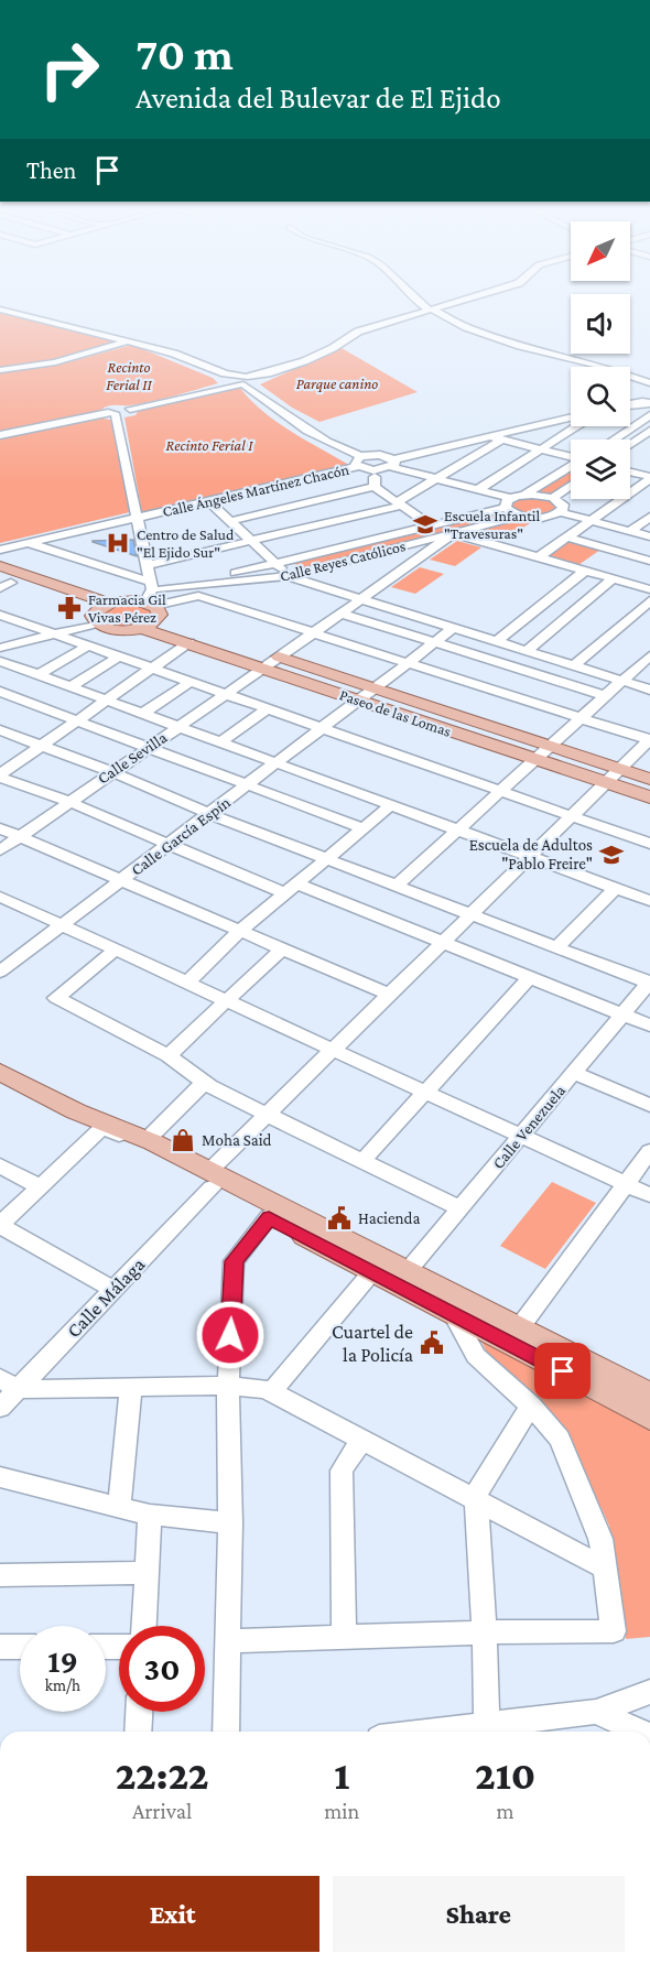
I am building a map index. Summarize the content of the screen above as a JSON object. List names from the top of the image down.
{
  "streets": {
    "main road": ["Paseo de las Lomas"],
    "street": [
      "Calle Ángeles Martínez Chacón",
      "Calle Reyes Católicos",
      "Calle Sevilla",
      "Calle García Espín",
      "Calle Venezuela",
      "Calle Málaga"
    ]
  },
  "crossings": [
    ["Calle Reyes Católicos", "Paseo de las Lomas"],
    ["Paseo de las Lomas", "Calle Sevilla"],
    ["Paseo de las Lomas", "Calle García Espín"],
    ["Paseo de las Lomas", "Calle Málaga"]
  ],
  "parks": ["Recinto Ferial II", "Parque canino", "Recinto Ferial I"],
  "places": {
    "school or university": ["Escuela Infantil \"Travesuras\"", "Escuela de Adultos \"Pablo Freire\""],
    "hospital": ["Centro de Salud \"El Ejido Sur\""],
    "pharmacy": ["Farmacia Gil Vivas Pérez"],
    "shop": ["Moha Said"],
    "public building": ["Hacienda", "Cuartel de la Policía"]
  },
  "north": "bottom left",
  "page": {
    "turn": ["70 m", "Avenida del Bulevar de El Ejido"],
    "then": "Then",
    "speed": "19 km/h",
    "limit": "30",
    "eta": [
      "22:22",
      "Arrival",
      "1",
      "min",
      "210",
      "m"
    ],
    "buttons": ["Exit", "Share"]
  }
}
